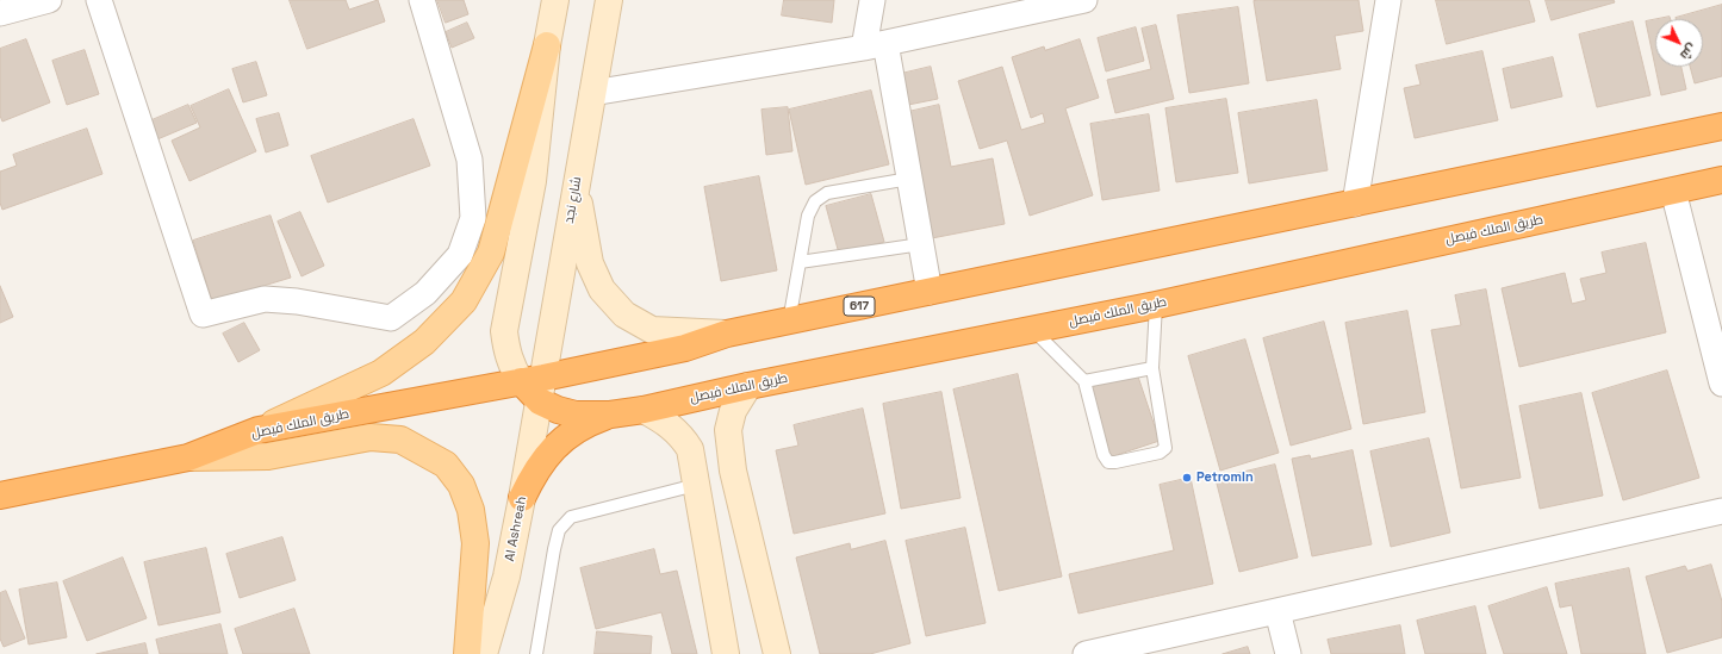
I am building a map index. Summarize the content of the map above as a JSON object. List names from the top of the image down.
{
  "streets": {
    "highway": ["طريق الملك فيصل", "617"],
    "street": ["شارع نجد", "Al Ashreah"]
  },
  "crossings": [
    ["شارع نجد", "طريق الملك فيصل"],
    ["شارع نجد", "Al Ashreah"],
    ["طريق الملك فيصل", "Al Ashreah"]
  ],
  "places": ["Petromin"],
  "north": "bottom right"
}
